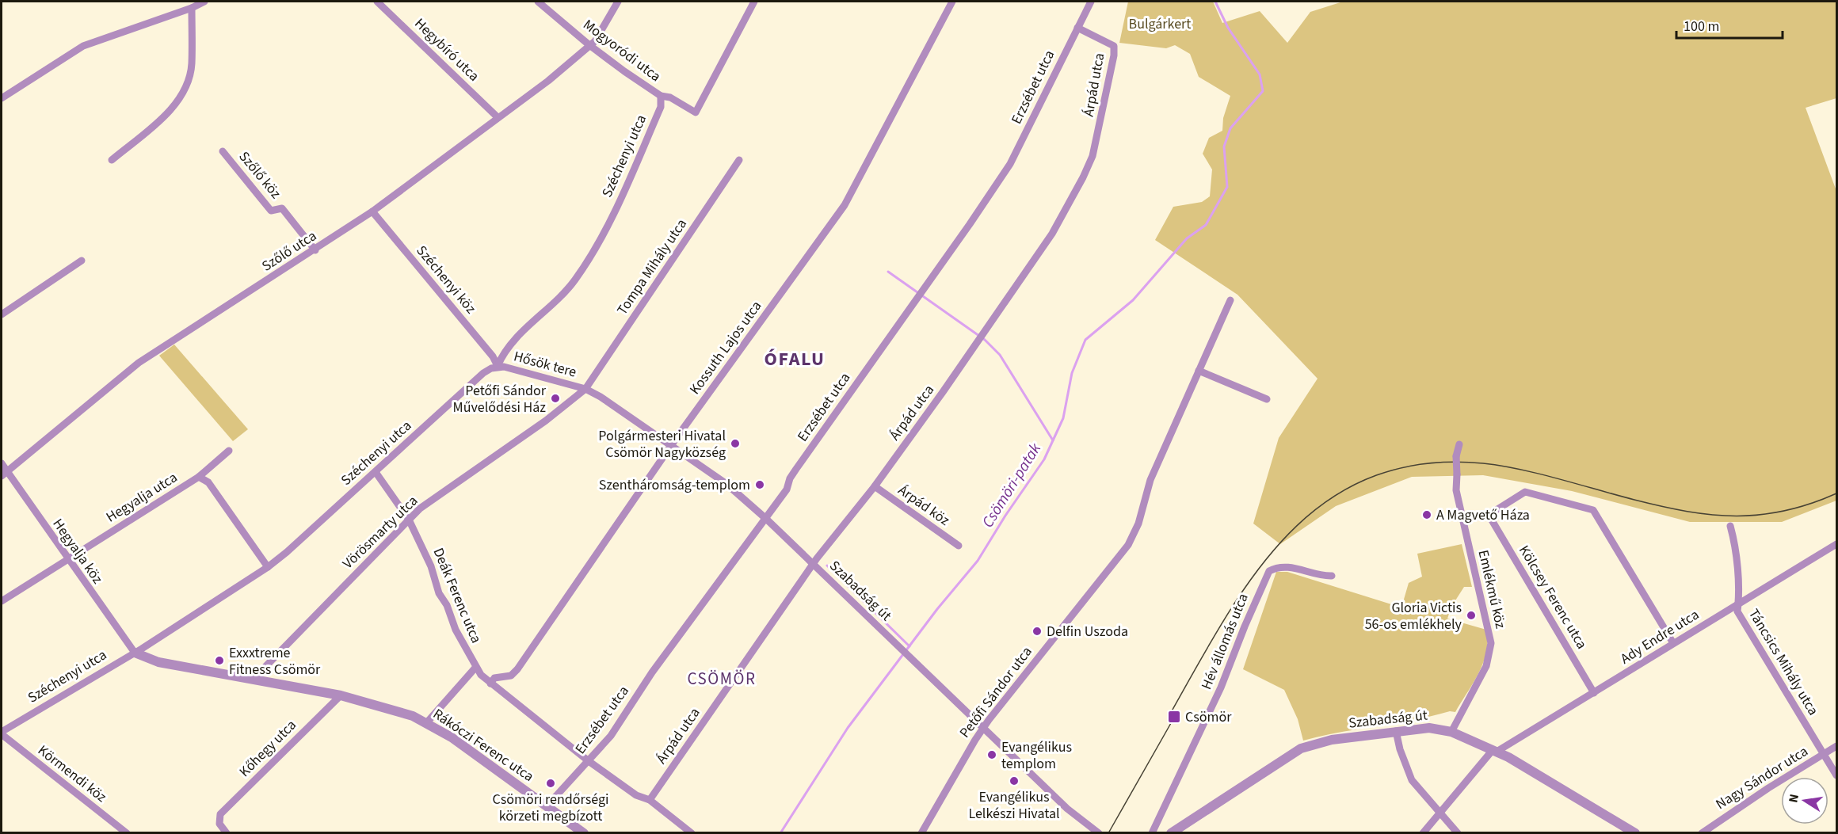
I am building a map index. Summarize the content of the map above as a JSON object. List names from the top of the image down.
{
  "streets": {
    "street": [
      "Hegybíró utca",
      "Mogyoródi utca",
      "Árpád utca",
      "Erzsébet utca",
      "Széchenyi utca",
      "Szőlő köz",
      "Szőlő utca",
      "Tompa Mihály utca",
      "Széchenyi köz",
      "Kossuth Lajos utca",
      "Hősök tere",
      "Hegyalja utca",
      "Árpád köz",
      "Vörösmarty utca",
      "Hegyalja köz",
      "Emlékmű köz",
      "Szabadság út",
      "Deák Ferenc utca",
      "Kölcsey Ferenc utca",
      "Ady Endre utca",
      "Hév állomás utca",
      "Táncsics Mihály utca",
      "Petőfi Sándor utca",
      "Rákóczi Ferenc utca",
      "Kőhegy utca",
      "Körmendi köz",
      "Nagy Sándor utca"
    ]
  },
  "crossings": [
    ["Hegybíró utca", "Szőlő utca"],
    ["Mogyoródi utca", "Széchenyi utca"],
    ["Mogyoródi utca", "Szőlő utca"],
    ["Árpád utca", "Erzsébet utca"],
    ["Árpád utca", "Árpád köz"],
    ["Árpád utca", "Szabadság út"],
    ["Árpád utca", "Deák Ferenc utca"],
    ["Erzsébet utca", "Szabadság út"],
    ["Erzsébet utca", "Deák Ferenc utca"],
    ["Erzsébet utca", "Rákóczi Ferenc utca"],
    ["Széchenyi utca", "Széchenyi köz"],
    ["Széchenyi utca", "Hősök tere"],
    ["Széchenyi utca", "Hegyalja utca"],
    ["Széchenyi utca", "Hegyalja köz"],
    ["Széchenyi utca", "Deák Ferenc utca"],
    ["Széchenyi utca", "Rákóczi Ferenc utca"],
    ["Széchenyi utca", "Körmendi köz"],
    ["Szőlő köz", "Szőlő utca"],
    ["Szőlő utca", "Széchenyi köz"],
    ["Szőlő utca", "Hegyalja köz"],
    ["Tompa Mihály utca", "Hősök tere"],
    ["Tompa Mihály utca", "Vörösmarty utca"],
    ["Tompa Mihály utca", "Szabadság út"],
    ["Széchenyi köz", "Hősök tere"],
    ["Kossuth Lajos utca", "Szabadság út"],
    ["Kossuth Lajos utca", "Deák Ferenc utca"],
    ["Hősök tere", "Vörösmarty utca"],
    ["Hősök tere", "Szabadság út"],
    ["Hegyalja utca", "Hegyalja köz"],
    ["Vörösmarty utca", "Szabadság út"],
    ["Vörösmarty utca", "Deák Ferenc utca"],
    ["Vörösmarty utca", "Rákóczi Ferenc utca"],
    ["Hegyalja köz", "Rákóczi Ferenc utca"],
    ["Emlékmű köz", "Szabadság út"],
    ["Szabadság út", "Ady Endre utca"],
    ["Szabadság út", "Petőfi Sándor utca"],
    ["Kölcsey Ferenc utca", "Ady Endre utca"],
    ["Ady Endre utca", "Táncsics Mihály utca"],
    ["Táncsics Mihály utca", "Nagy Sándor utca"],
    ["Rákóczi Ferenc utca", "Kőhegy utca"]
  ],
  "districts": ["ÓFALU", "CSÖMÖR"],
  "water": ["Csömöri-patak"],
  "parks": ["Bulgárkert"],
  "places": {
    "other": [
      "Petőfi Sándor Művelődési Ház",
      "Polgármesteri Hivatal Csömör Nagyközség",
      "Szentháromság-templom",
      "A Magvető Háza",
      "Gloria Victis 56-os emlékhely",
      "Delfin Uszoda",
      "Exxxtreme Fitness Csömör",
      "Evangélikus templom",
      "Evangélikus Lelkészi Hivatal",
      "Csömöri rendőrségi körzeti megbízott"
    ],
    "transit": ["Csömör"]
  },
  "scale_bar": "100 m",
  "north": "left"
}
